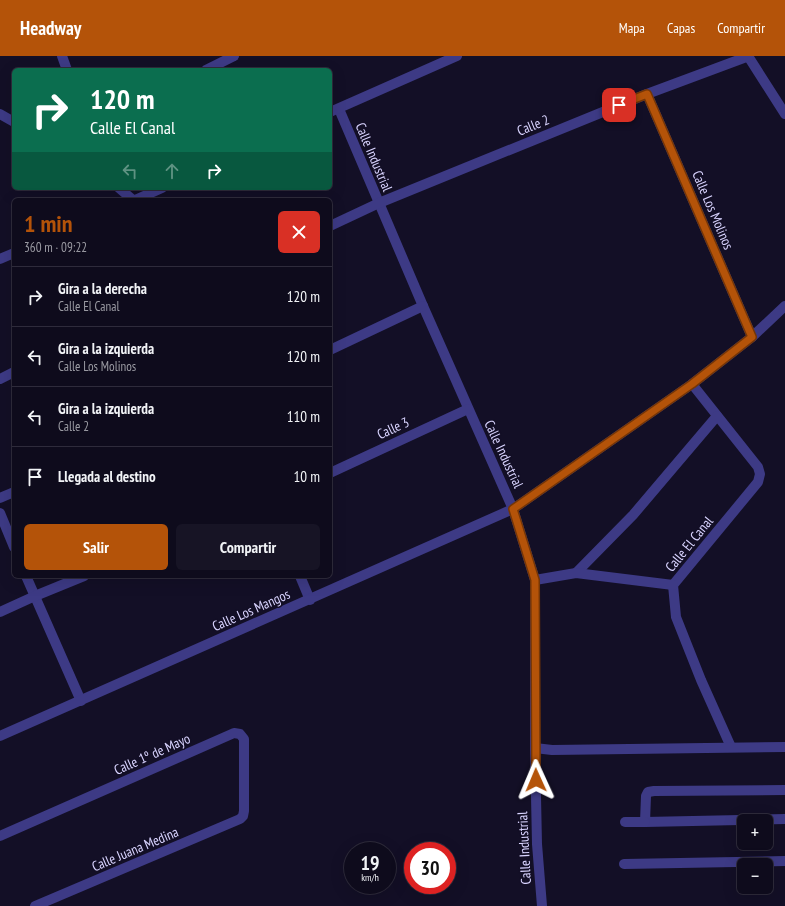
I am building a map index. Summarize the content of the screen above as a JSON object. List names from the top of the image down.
{
  "streets": {
    "street": [
      "Calle 2",
      "Calle Industrial",
      "Calle Los Molinos",
      "Calle 3",
      "Calle El Canal",
      "Calle Los Mangos",
      "Calle 1º de Mayo",
      "Calle Juana Medina"
    ]
  },
  "crossings": [
    ["Calle 2", "Calle Industrial"],
    ["Calle 2", "Calle Los Molinos"],
    ["Calle Industrial", "Calle 3"],
    ["Calle Industrial", "Calle Los Mangos"],
    ["Calle 1º de Mayo", "Calle Juana Medina"]
  ],
  "page": {
    "header": "Headway",
    "nav": ["Mapa", "Capas", "Compartir"],
    "turn": ["120 m", "Calle El Canal"],
    "heading": ["1 min", "360 m · 09:22"],
    "list": [
      {
        "name": "Gira a la derecha",
        "note": "Calle El Canal",
        "value": "120 m"
      },
      {
        "name": "Gira a la izquierda",
        "note": "Calle Los Molinos",
        "value": "120 m"
      },
      {
        "name": "Gira a la izquierda",
        "note": "Calle 2",
        "value": "110 m"
      },
      {
        "name": "Llegada al destino",
        "value": "10 m"
      }
    ],
    "buttons": ["Salir", "Compartir"],
    "map_buttons": ["+", "−"],
    "speed": "19 km/h",
    "limit": "30"
  }
}
